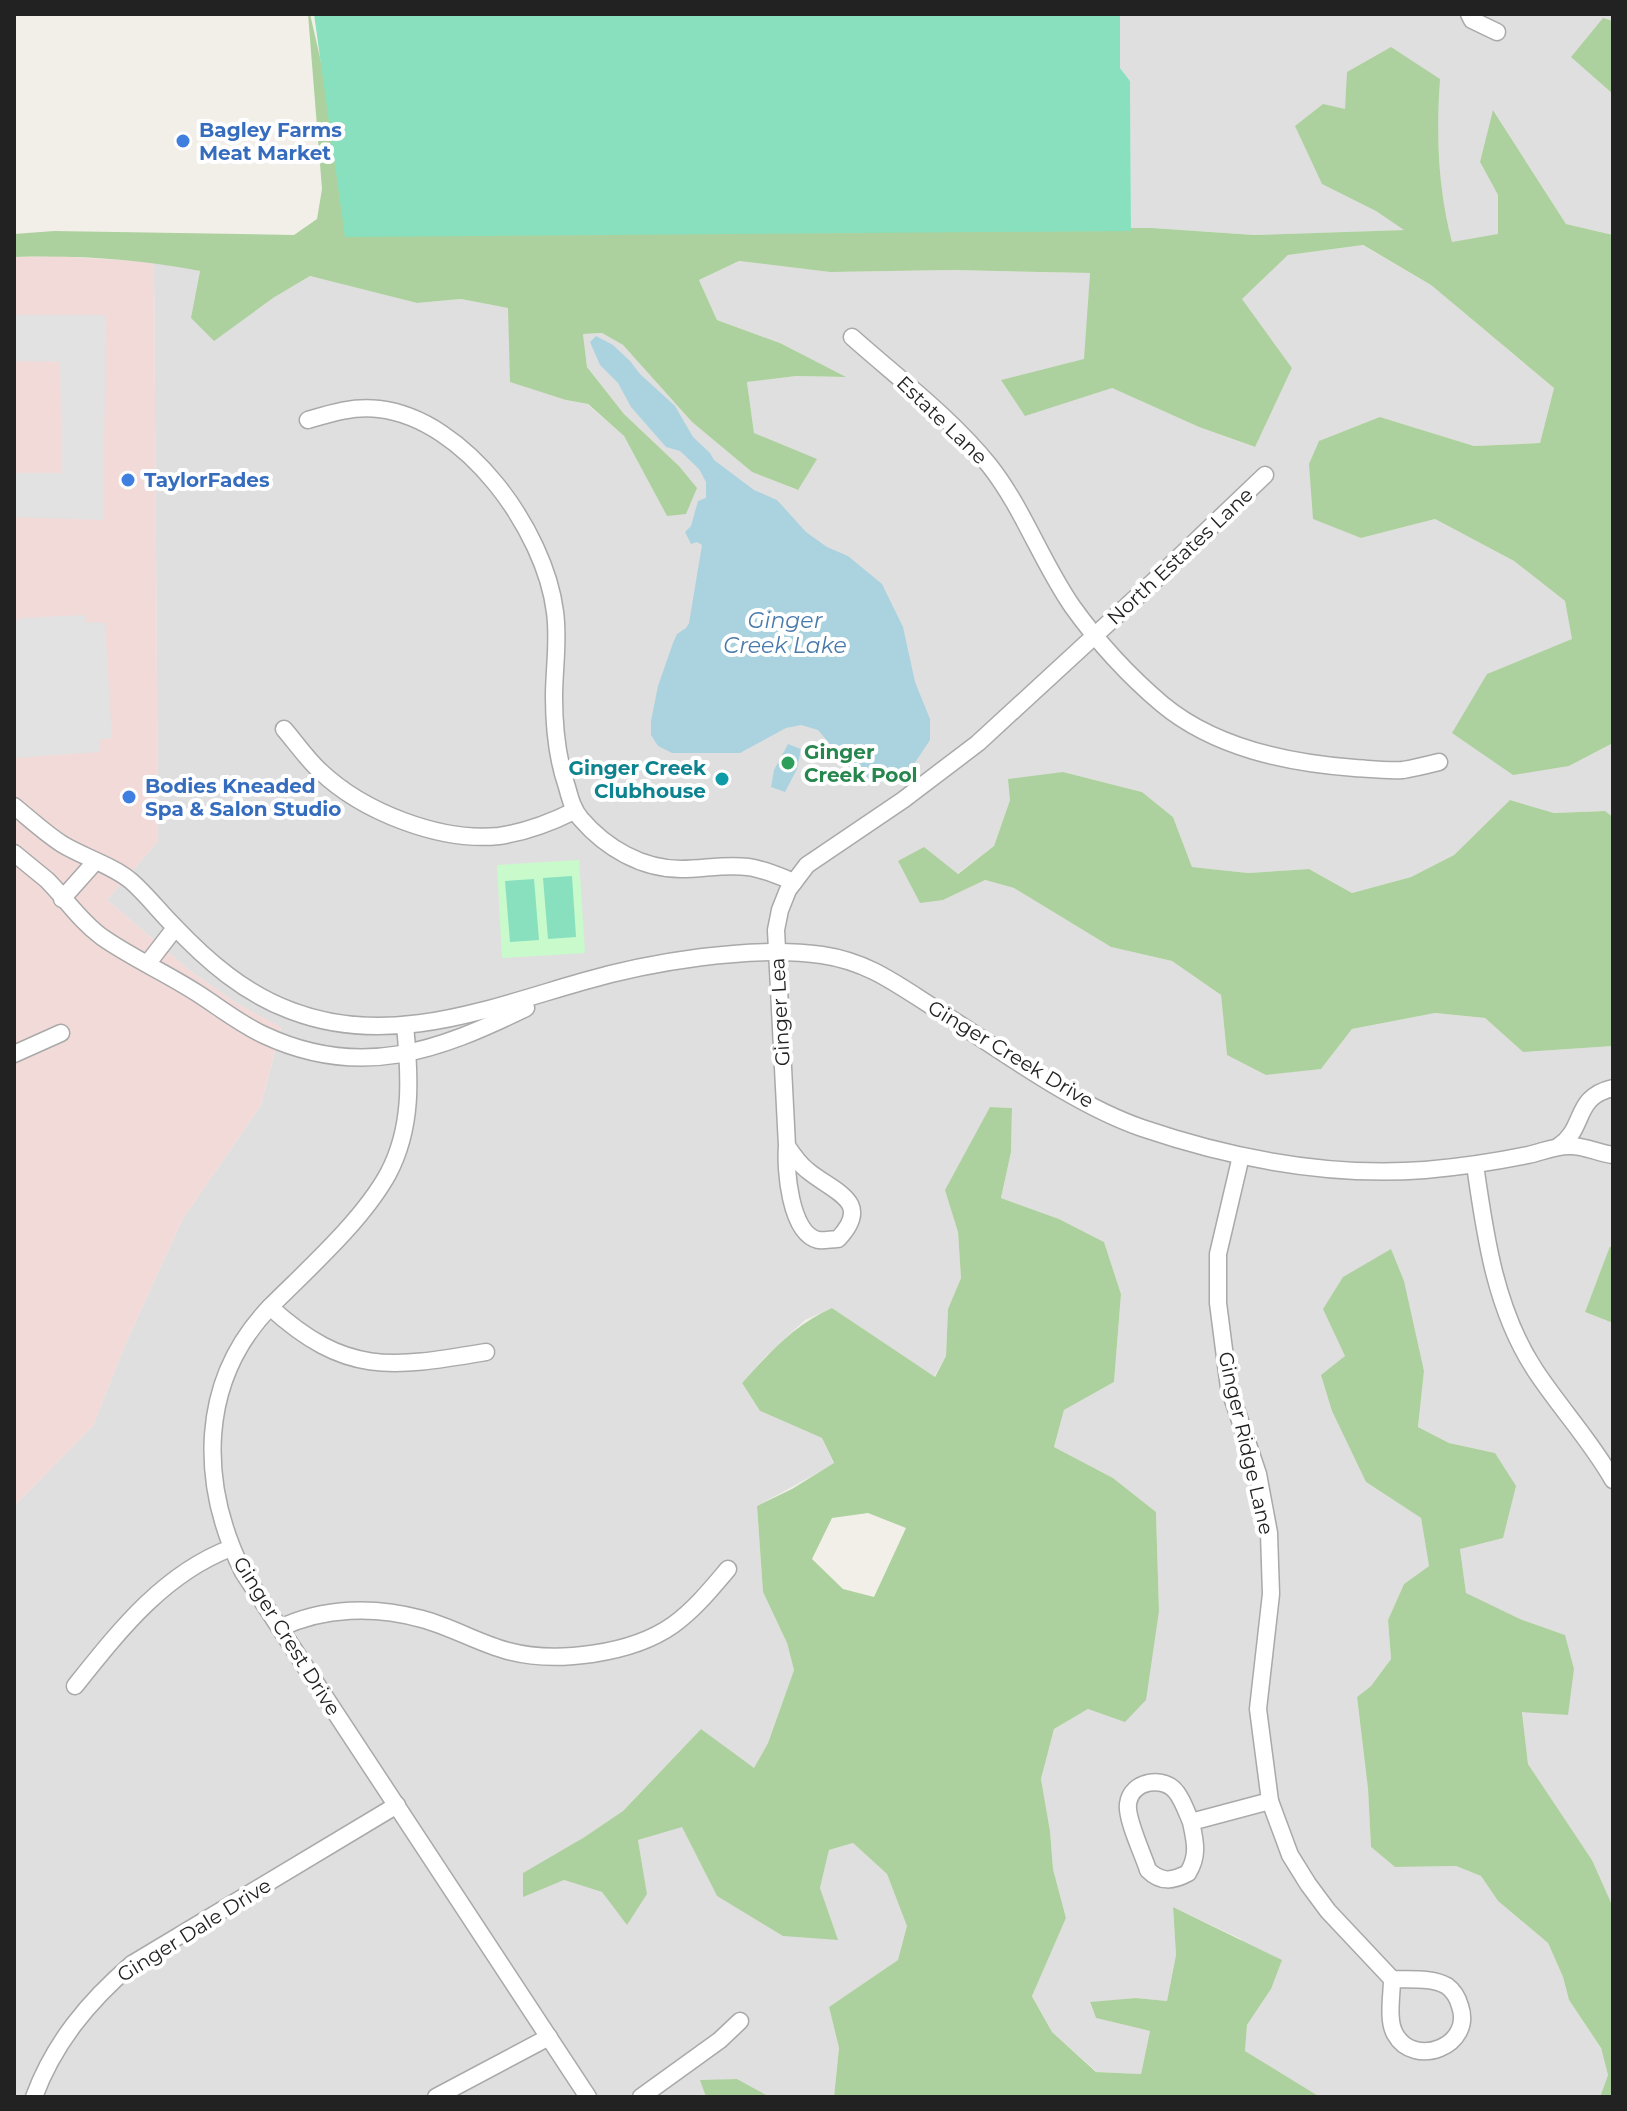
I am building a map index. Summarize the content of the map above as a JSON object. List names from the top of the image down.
{
  "streets": {
    "street": [
      "Estate Lane",
      "North Estates Lane",
      "Ginger Lea",
      "Ginger Creek Drive",
      "Ginger Ridge Lane",
      "Ginger Crest Drive",
      "Ginger Dale Drive"
    ]
  },
  "crossings": [
    ["Estate Lane", "North Estates Lane"],
    ["North Estates Lane", "Ginger Lea"],
    ["Ginger Lea", "Ginger Creek Drive"],
    ["Ginger Creek Drive", "Ginger Ridge Lane"],
    ["Ginger Creek Drive", "Ginger Crest Drive"],
    ["Ginger Crest Drive", "Ginger Dale Drive"]
  ],
  "water": ["Ginger Creek Lake"],
  "places": [
    "Bagley Farms Meat Market",
    "TaylorFades",
    "Ginger Creek Pool",
    "Ginger Creek Clubhouse",
    "Bodies Kneaded Spa & Salon Studio"
  ]
}
